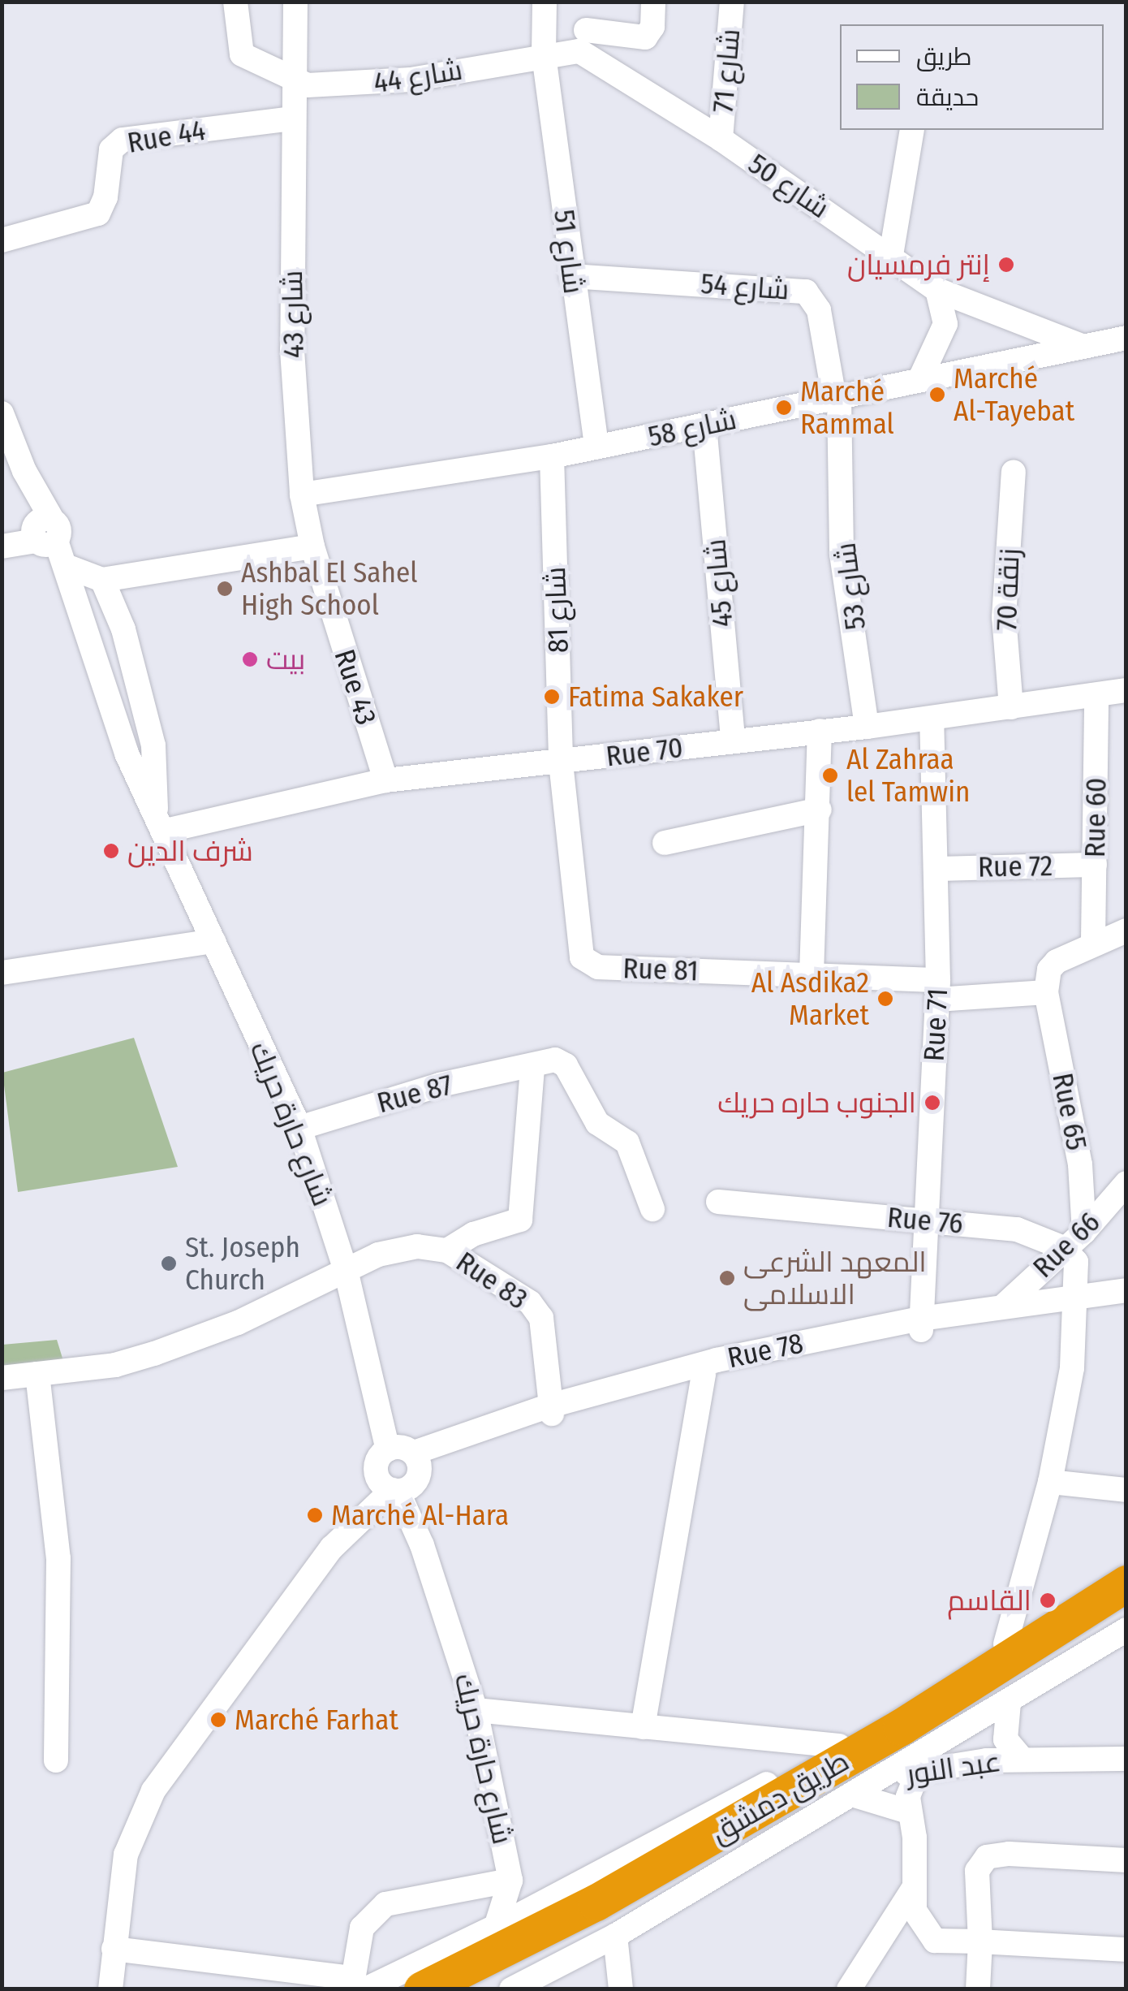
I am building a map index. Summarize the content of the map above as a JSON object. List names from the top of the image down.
{
  "streets": {
    "highway": ["طريق دمشق"],
    "street": [
      "شارع 71",
      "شارع 44",
      "Rue 44",
      "شارع 50",
      "شارع 51",
      "شارع 54",
      "شارع 43",
      "شارع 58",
      "شارع 45",
      "شارع 53",
      "زنقة 70",
      "شارع 81",
      "Rue 43",
      "Rue 70",
      "Rue 60",
      "Rue 72",
      "Rue 81",
      "Rue 71",
      "Rue 87",
      "Rue 65",
      "شارع حارة حريك",
      "Rue 76",
      "Rue 66",
      "Rue 83",
      "Rue 78",
      "عبد النور"
    ]
  },
  "crossings": [
    ["شارع 71", "شارع 50"],
    ["شارع 44", "شارع 50"],
    ["شارع 44", "شارع 51"],
    ["شارع 44", "شارع 43"],
    ["Rue 44", "شارع 43"],
    ["شارع 50", "شارع 51"],
    ["شارع 50", "شارع 58"],
    ["شارع 51", "شارع 54"],
    ["شارع 51", "شارع 58"],
    ["شارع 54", "شارع 58"],
    ["شارع 54", "شارع 53"],
    ["شارع 43", "شارع 58"],
    ["شارع 43", "Rue 43"],
    ["شارع 58", "شارع 45"],
    ["شارع 58", "شارع 53"],
    ["شارع 58", "شارع 81"],
    ["شارع 45", "Rue 70"],
    ["شارع 53", "Rue 70"],
    ["زنقة 70", "Rue 70"],
    ["شارع 81", "Rue 70"],
    ["شارع 81", "Rue 81"],
    ["Rue 43", "Rue 70"],
    ["Rue 70", "Rue 60"],
    ["Rue 70", "Rue 81"],
    ["Rue 70", "Rue 71"],
    ["Rue 70", "شارع حارة حريك"],
    ["Rue 60", "Rue 72"],
    ["Rue 72", "Rue 71"],
    ["Rue 81", "Rue 71"],
    ["Rue 81", "Rue 65"],
    ["Rue 71", "Rue 76"],
    ["Rue 71", "Rue 78"],
    ["Rue 87", "شارع حارة حريك"],
    ["Rue 65", "Rue 66"],
    ["شارع حارة حريك", "Rue 83"],
    ["Rue 76", "Rue 66"],
    ["Rue 66", "Rue 78"],
    ["Rue 83", "Rue 78"],
    ["عبد النور", "طريق دمشق"]
  ],
  "places": [
    "إنتر فرمسيان",
    "Marché Al-Tayebat",
    "Marché Rammal",
    "Ashbal El Sahel High School",
    "بيت",
    "Fatima Sakaker",
    "Al Zahraa lel Tamwin",
    "شرف الدين",
    "Al Asdika2 Market",
    "الجنوب حاره حريك",
    "St. Joseph Church",
    "المعهد الشرعى الاسلامى",
    "Marché Al-Hara",
    "القاسم",
    "Marché Farhat"
  ],
  "legend": ["طريق", "حديقة"]
}
